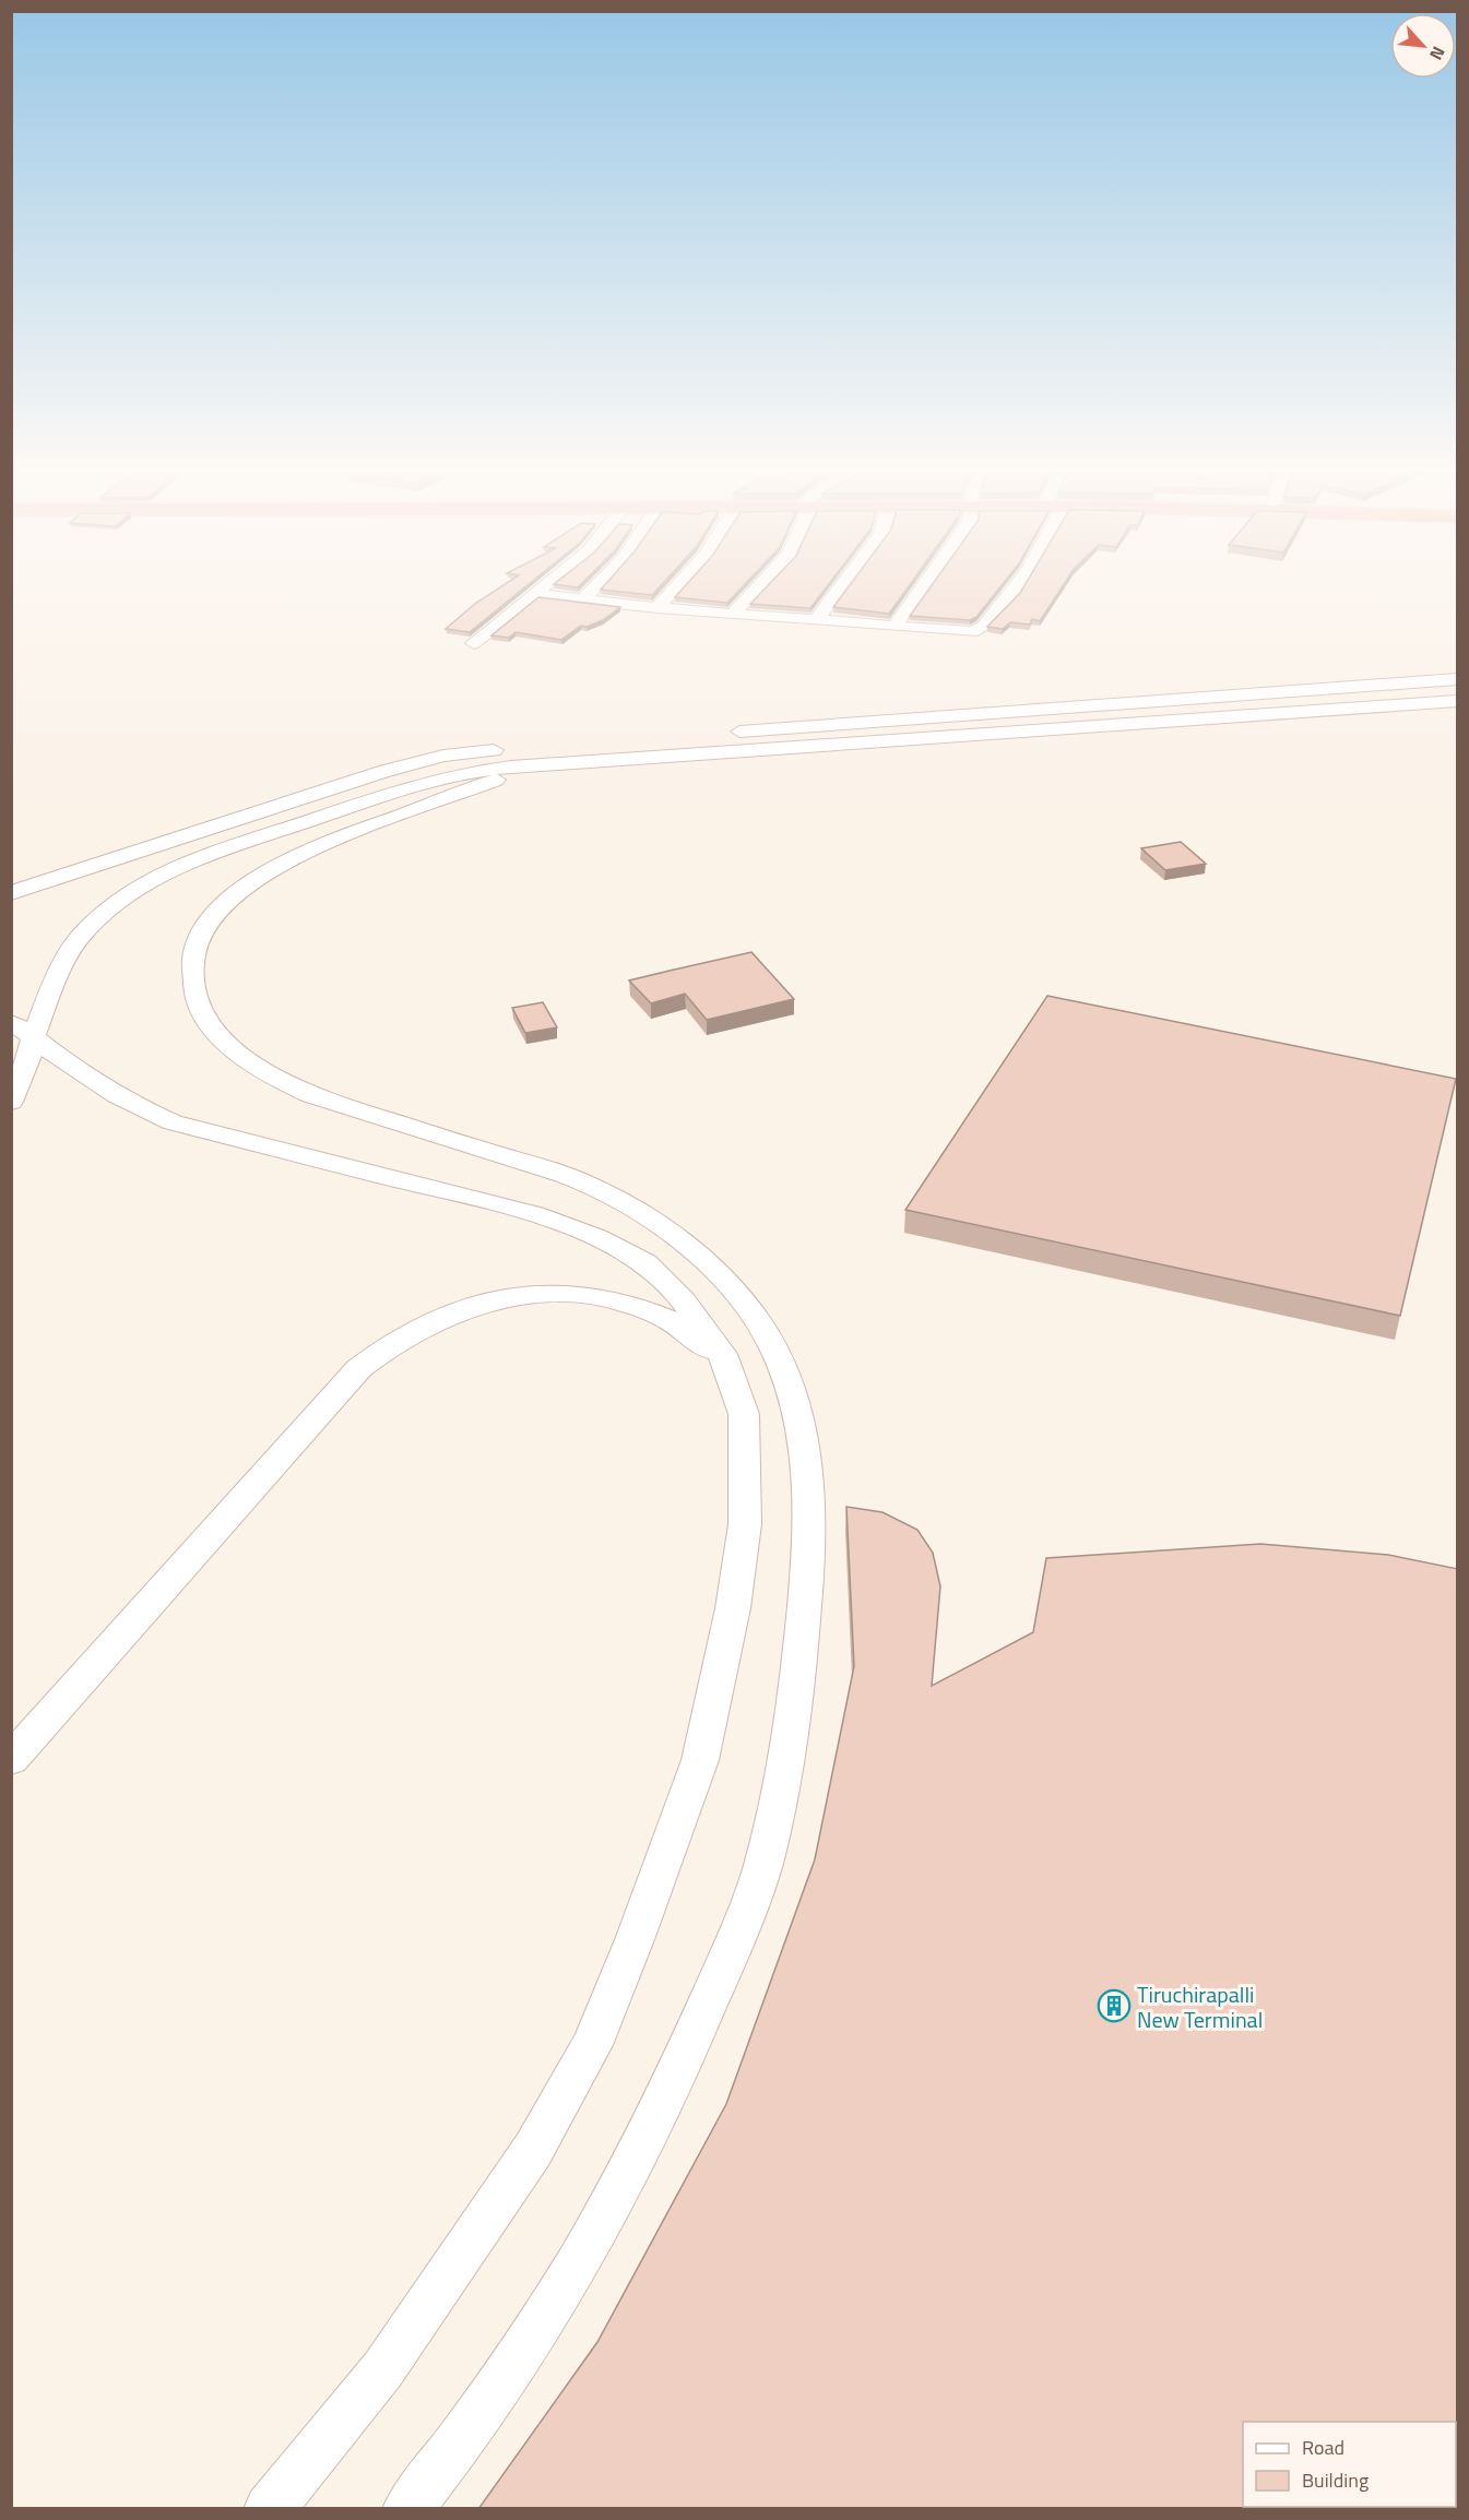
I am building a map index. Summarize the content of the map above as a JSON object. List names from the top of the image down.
{
  "places": {
    "building": ["Tiruchirapalli New Terminal"]
  },
  "legend": ["Road", "Building"],
  "north": "bottom right"
}
